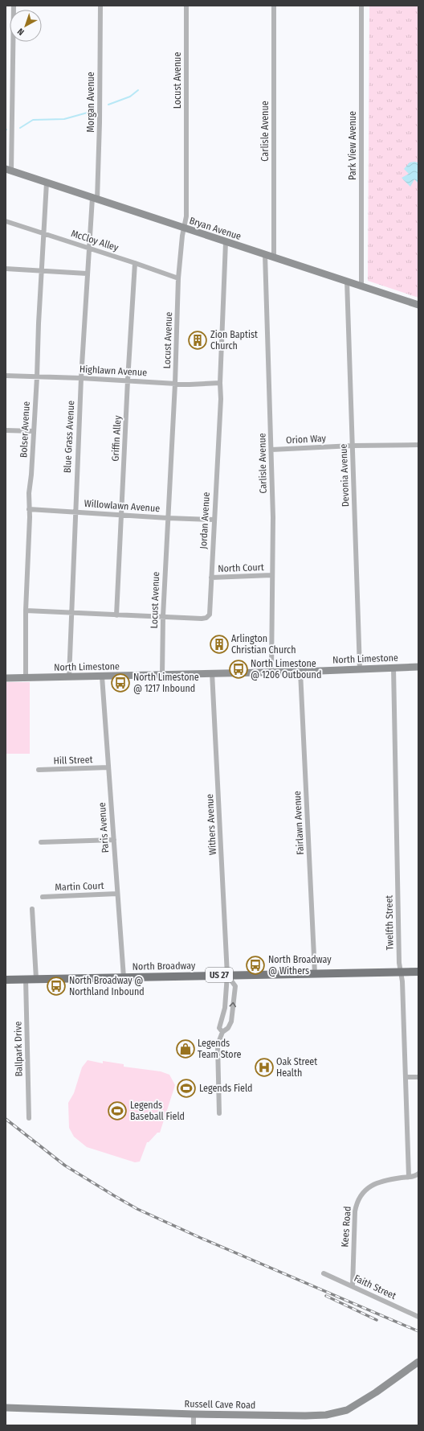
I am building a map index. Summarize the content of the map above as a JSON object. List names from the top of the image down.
{
  "streets": {
    "main road": ["North Broadway", "US 27"],
    "street": [
      "Locust Avenue",
      "Morgan Avenue",
      "Carlisle Avenue",
      "Park View Avenue",
      "Bryan Avenue",
      "McCloy Alley",
      "Highlawn Avenue",
      "Bolser Avenue",
      "Blue Grass Avenue",
      "Griffin Alley",
      "Orion Way",
      "Devonia Avenue",
      "Willowlawn Avenue",
      "Jordan Avenue",
      "North Court",
      "North Limestone",
      "Hill Street",
      "Fairlawn Avenue",
      "Withers Avenue",
      "Paris Avenue",
      "Martin Court",
      "Twelfth Street",
      "Ballpark Drive",
      "Kees Road",
      "Faith Street",
      "Russell Cave Road"
    ]
  },
  "crossings": [
    ["Locust Avenue", "Bryan Avenue"],
    ["Locust Avenue", "McCloy Alley"],
    ["Locust Avenue", "Highlawn Avenue"],
    ["Locust Avenue", "Willowlawn Avenue"],
    ["Locust Avenue", "Jordan Avenue"],
    ["Locust Avenue", "North Limestone"],
    ["Morgan Avenue", "Bryan Avenue"],
    ["Morgan Avenue", "Blue Grass Avenue"],
    ["Carlisle Avenue", "Bryan Avenue"],
    ["Carlisle Avenue", "Orion Way"],
    ["Carlisle Avenue", "North Court"],
    ["Carlisle Avenue", "North Limestone"],
    ["Park View Avenue", "Bryan Avenue"],
    ["Bryan Avenue", "Bolser Avenue"],
    ["Bryan Avenue", "Blue Grass Avenue"],
    ["Bryan Avenue", "Devonia Avenue"],
    ["Bryan Avenue", "Jordan Avenue"],
    ["McCloy Alley", "Bolser Avenue"],
    ["McCloy Alley", "Blue Grass Avenue"],
    ["McCloy Alley", "Griffin Alley"],
    ["Highlawn Avenue", "Bolser Avenue"],
    ["Highlawn Avenue", "Blue Grass Avenue"],
    ["Highlawn Avenue", "Griffin Alley"],
    ["Highlawn Avenue", "Jordan Avenue"],
    ["Bolser Avenue", "Willowlawn Avenue"],
    ["Bolser Avenue", "Jordan Avenue"],
    ["Bolser Avenue", "North Limestone"],
    ["Blue Grass Avenue", "Willowlawn Avenue"],
    ["Blue Grass Avenue", "Jordan Avenue"],
    ["Blue Grass Avenue", "North Limestone"],
    ["Griffin Alley", "Willowlawn Avenue"],
    ["Griffin Alley", "Jordan Avenue"],
    ["Orion Way", "Devonia Avenue"],
    ["Devonia Avenue", "North Limestone"],
    ["Willowlawn Avenue", "Jordan Avenue"],
    ["Jordan Avenue", "North Court"],
    ["North Limestone", "Fairlawn Avenue"],
    ["North Limestone", "Withers Avenue"],
    ["North Limestone", "Paris Avenue"],
    ["North Limestone", "Twelfth Street"],
    ["Hill Street", "Paris Avenue"],
    ["Fairlawn Avenue", "North Broadway"],
    ["Withers Avenue", "North Broadway"],
    ["Paris Avenue", "Martin Court"],
    ["Paris Avenue", "North Broadway"],
    ["Twelfth Street", "North Broadway"],
    ["Twelfth Street", "Kees Road"],
    ["North Broadway", "Ballpark Drive"],
    ["Kees Road", "Faith Street"]
  ],
  "places": {
    "building": ["Zion Baptist Church", "Arlington Christian Church"],
    "bus stop": [
      "North Limestone @ 1206 Outbound",
      "North Limestone @ 1217 Inbound",
      "North Broadway @ Withers",
      "North Broadway @ Northland Inbound"
    ],
    "shop": ["Legends Team Store"],
    "hospital": ["Oak Street Health"],
    "sports": ["Legends Field", "Legends Baseball Field"]
  },
  "north": "bottom left"
}
